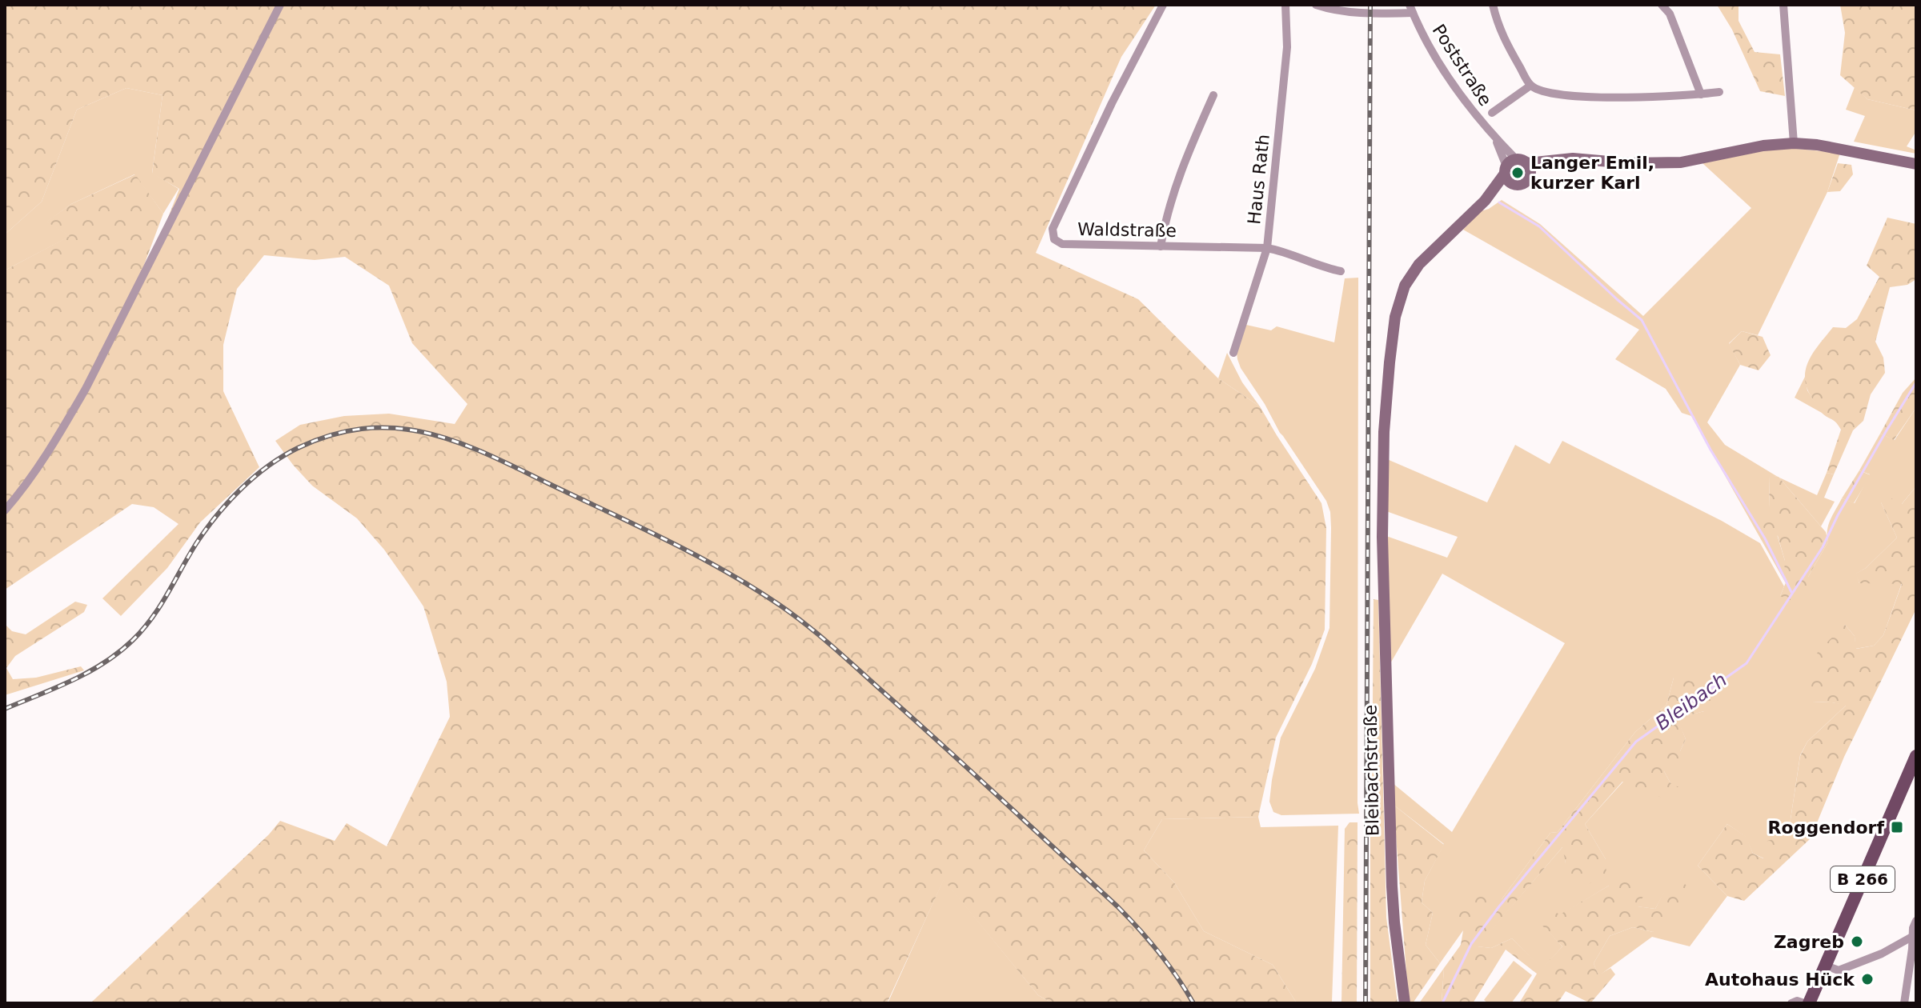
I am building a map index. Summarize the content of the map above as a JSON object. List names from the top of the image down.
{
  "streets": {
    "main road": ["Bleibachstraße", "B 266"],
    "street": ["Poststraße", "Haus Rath", "Waldstraße"]
  },
  "crossings": [
    ["Poststraße", "Bleibachstraße"],
    ["Haus Rath", "Waldstraße"]
  ],
  "water": ["Bleibach"],
  "places": {
    "other": ["Langer Emil, kurzer Karl", "Zagreb", "Autohaus Hück"],
    "transit": ["Roggendorf"]
  }
}
